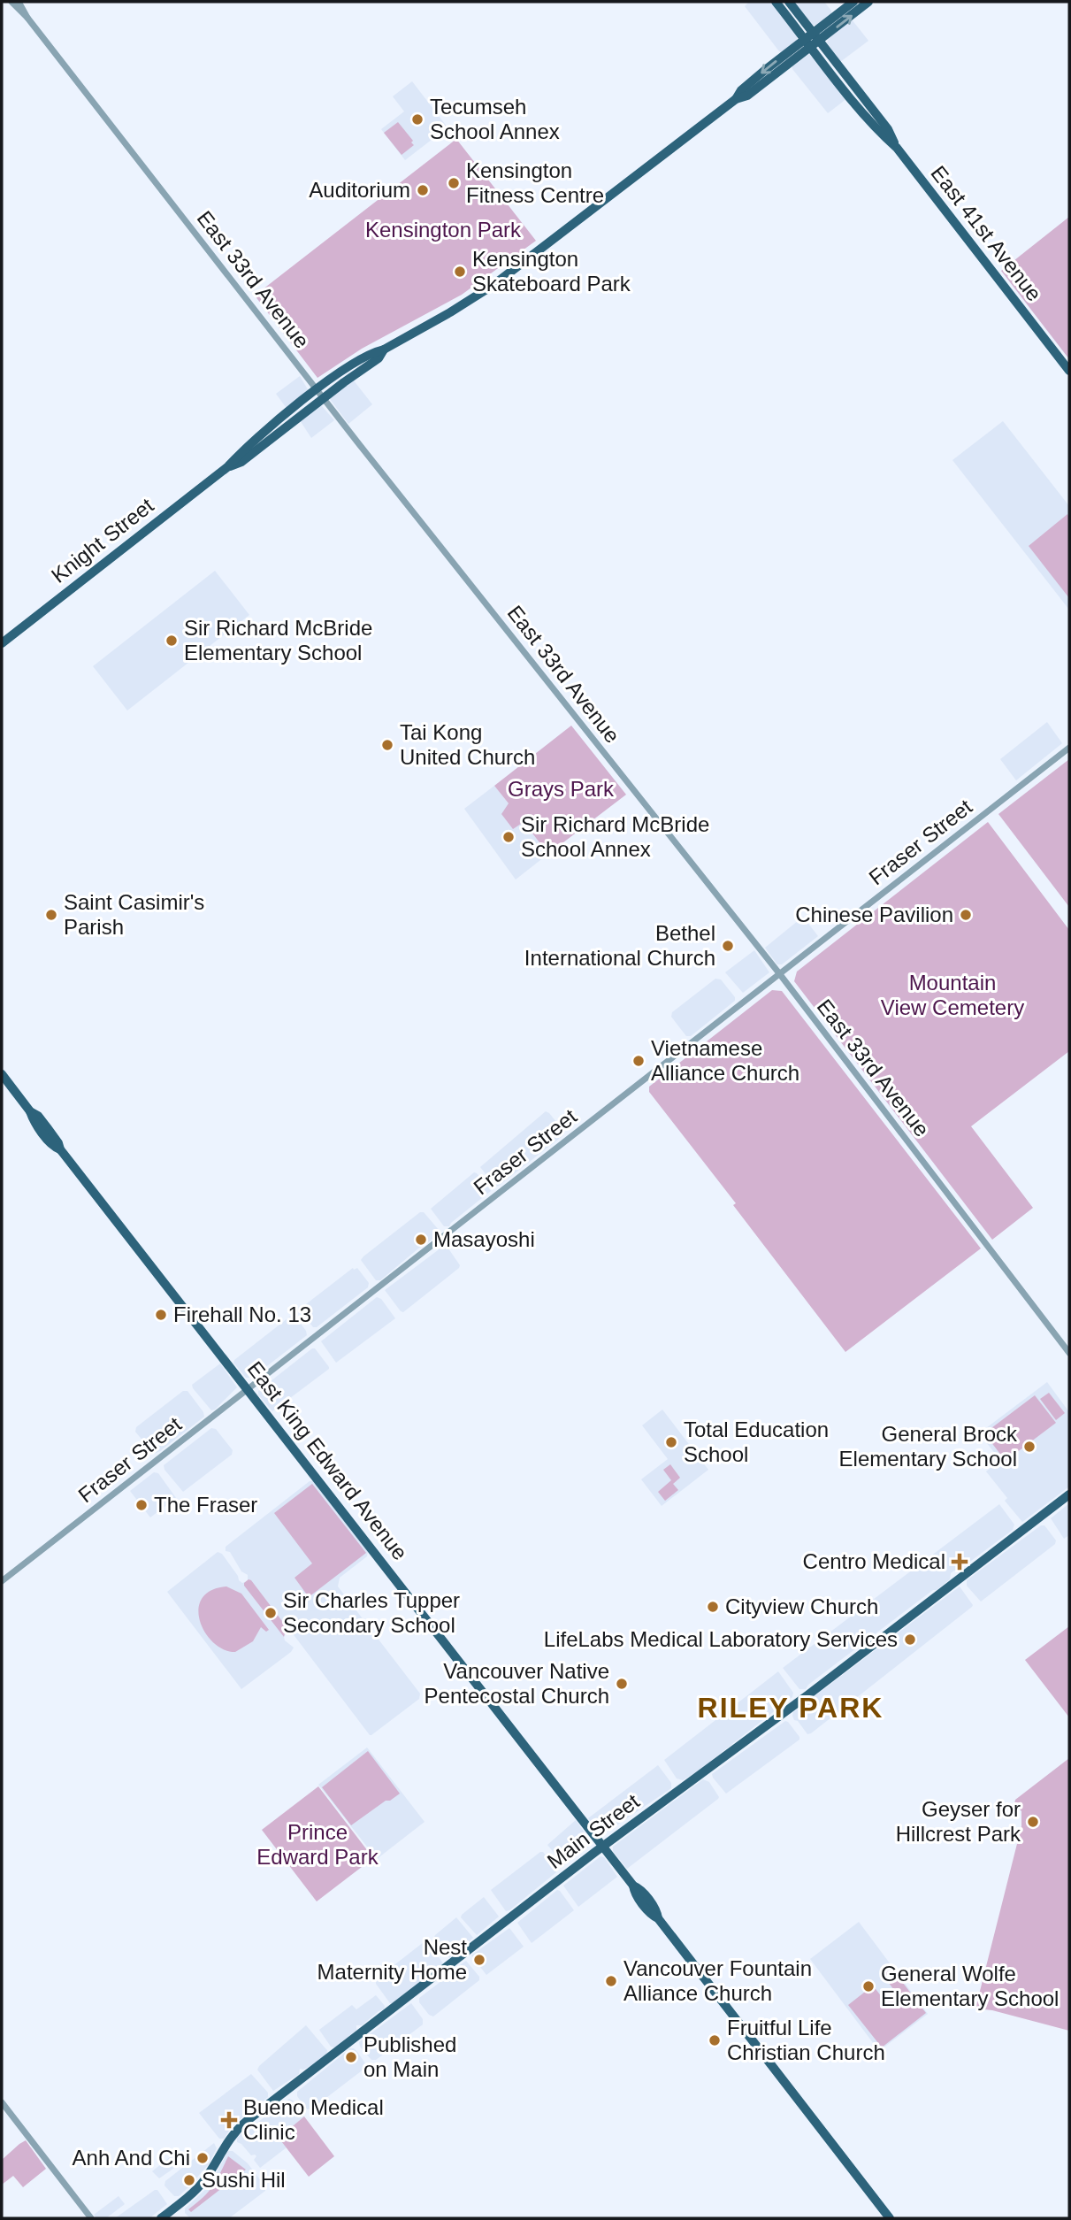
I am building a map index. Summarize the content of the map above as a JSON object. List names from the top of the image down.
{
  "streets": {
    "main road": [
      "East 41st Avenue",
      "Knight Street",
      "East King Edward Avenue",
      "Main Street"
    ],
    "street": ["East 33rd Avenue", "Fraser Street"]
  },
  "crossings": [
    ["East 41st Avenue", "Knight Street"],
    ["East 33rd Avenue", "Knight Street"],
    ["East 33rd Avenue", "Fraser Street"],
    ["Fraser Street", "East King Edward Avenue"],
    ["East King Edward Avenue", "Main Street"]
  ],
  "districts": ["RILEY PARK"],
  "parks": [
    "Kensington Park",
    "Grays Park",
    "Mountain View Cemetery",
    "Prince Edward Park"
  ],
  "places": {
    "other": [
      "Tecumseh School Annex",
      "Kensington Fitness Centre",
      "Auditorium",
      "Kensington Skateboard Park",
      "Sir Richard McBride Elementary School",
      "Tai Kong United Church",
      "Sir Richard McBride School Annex",
      "Saint Casimir's Parish",
      "Chinese Pavilion",
      "Bethel International Church",
      "Vietnamese Alliance Church",
      "Masayoshi",
      "Firehall No. 13",
      "Total Education School",
      "General Brock Elementary School",
      "The Fraser",
      "Cityview Church",
      "Sir Charles Tupper Secondary School",
      "LifeLabs Medical Laboratory Services",
      "Vancouver Native Pentecostal Church",
      "Geyser for Hillcrest Park",
      "Nest Maternity Home",
      "Vancouver Fountain Alliance Church",
      "General Wolfe Elementary School",
      "Fruitful Life Christian Church",
      "Published on Main",
      "Anh And Chi",
      "Sushi Hil"
    ],
    "health": ["Centro Medical", "Bueno Medical Clinic"]
  }
}
